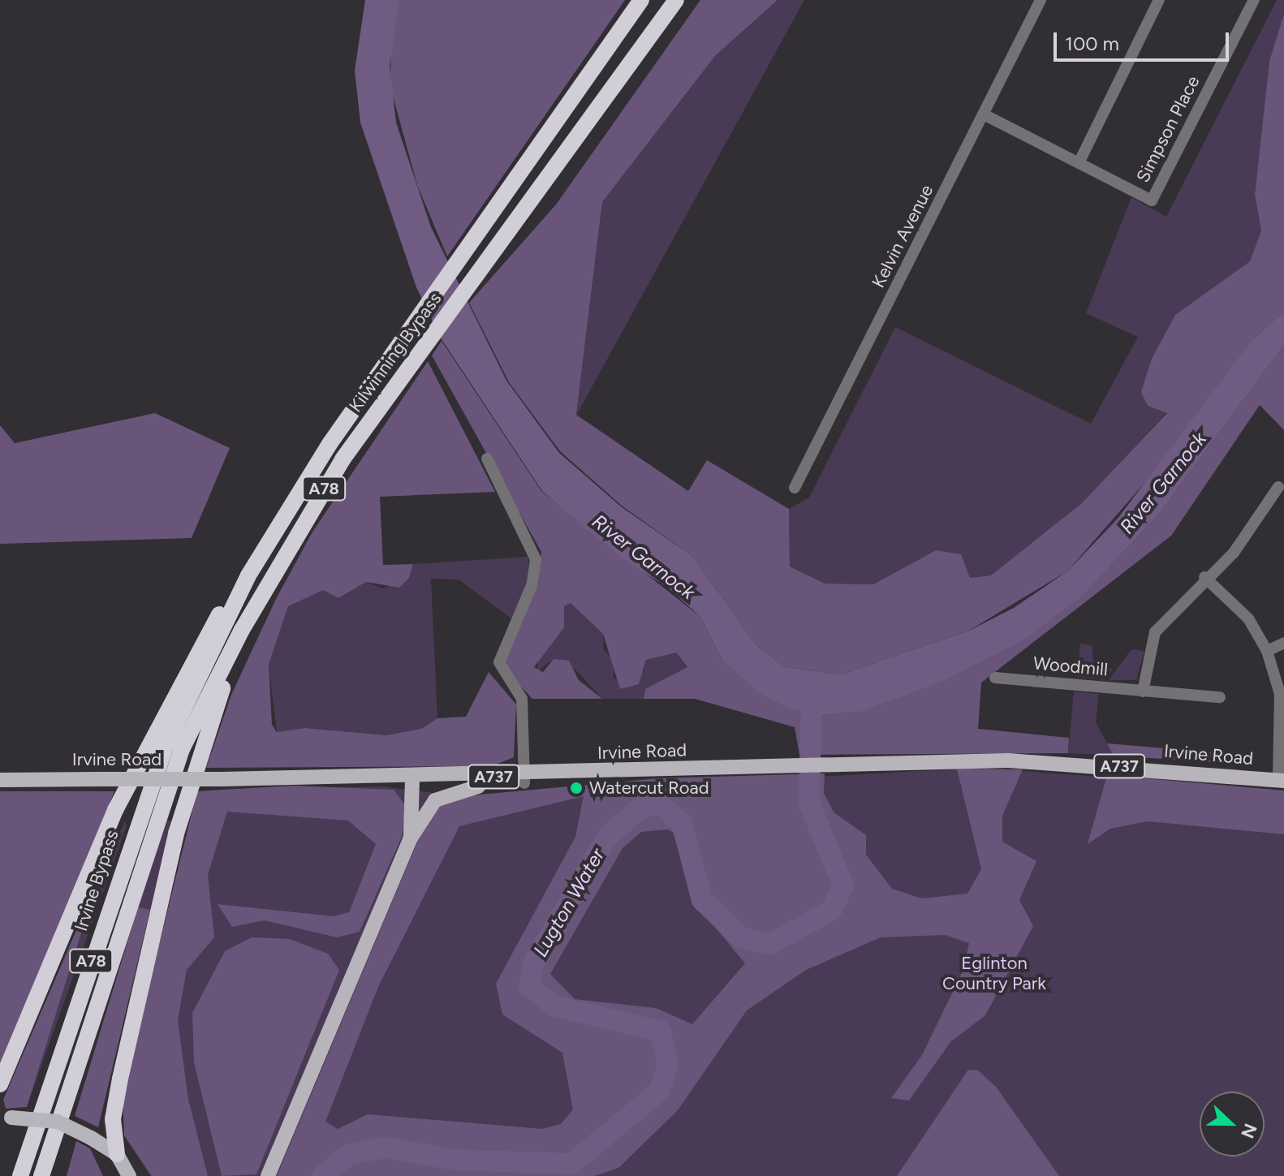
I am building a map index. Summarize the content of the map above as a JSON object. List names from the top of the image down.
{
  "streets": {
    "highway": ["Kilwinning Bypass", "A78", "Irvine Bypass"],
    "main road": ["Irvine Road", "A737"],
    "street": ["Simpson Place", "Kelvin Avenue", "Woodmill"]
  },
  "crossings": [
    ["Simpson Place", "Kelvin Avenue"],
    ["Kilwinning Bypass", "A78"],
    ["Kilwinning Bypass", "Irvine Bypass"],
    ["A78", "Irvine Bypass"]
  ],
  "water": ["River Garnock", "Lugton Water"],
  "parks": ["Eglinton Country Park"],
  "places": ["Watercut Road"],
  "scale_bar": "100 m",
  "north": "right"
}
